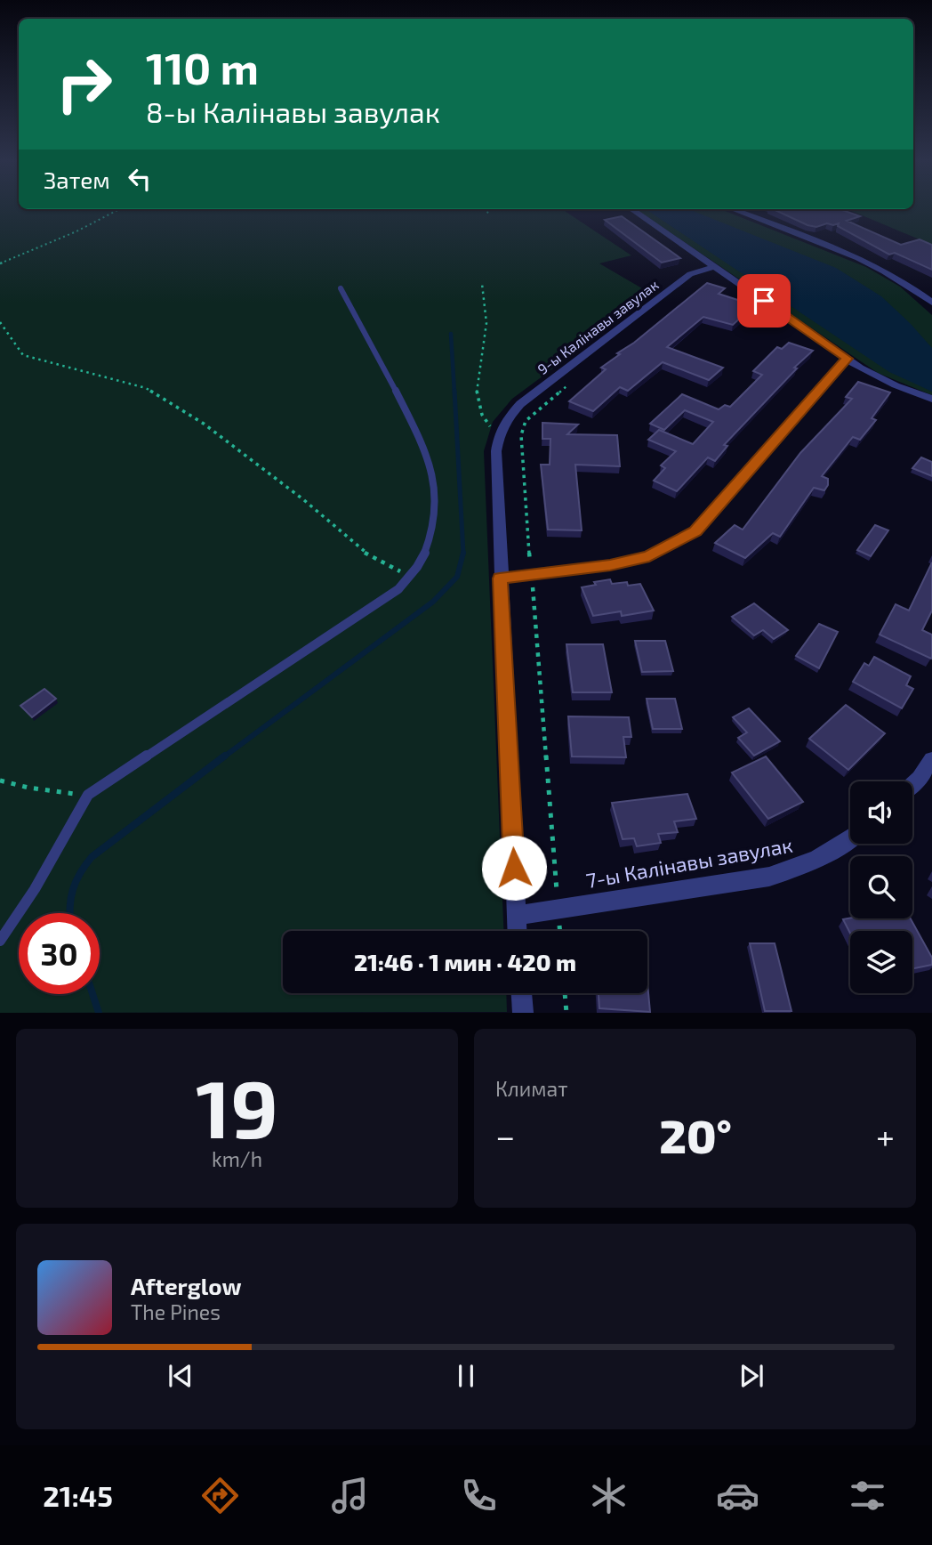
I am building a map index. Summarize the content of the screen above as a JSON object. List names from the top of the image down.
{
  "streets": {
    "street": ["9-ы Калінавы завулак", "7-ы Калінавы завулак"]
  },
  "page": {
    "turn": ["110 m", "8-ы Калінавы завулак"],
    "then": "Затем",
    "limit": "30",
    "trip": "21:46 · 1 мин · 420 m",
    "tile": [
      ["19", "km/h"],
      "Климат"
    ],
    "heat": ["−", "20°", "+"],
    "song": ["Afterglow", "The Pines"],
    "tabs": "21:45"
  }
}
